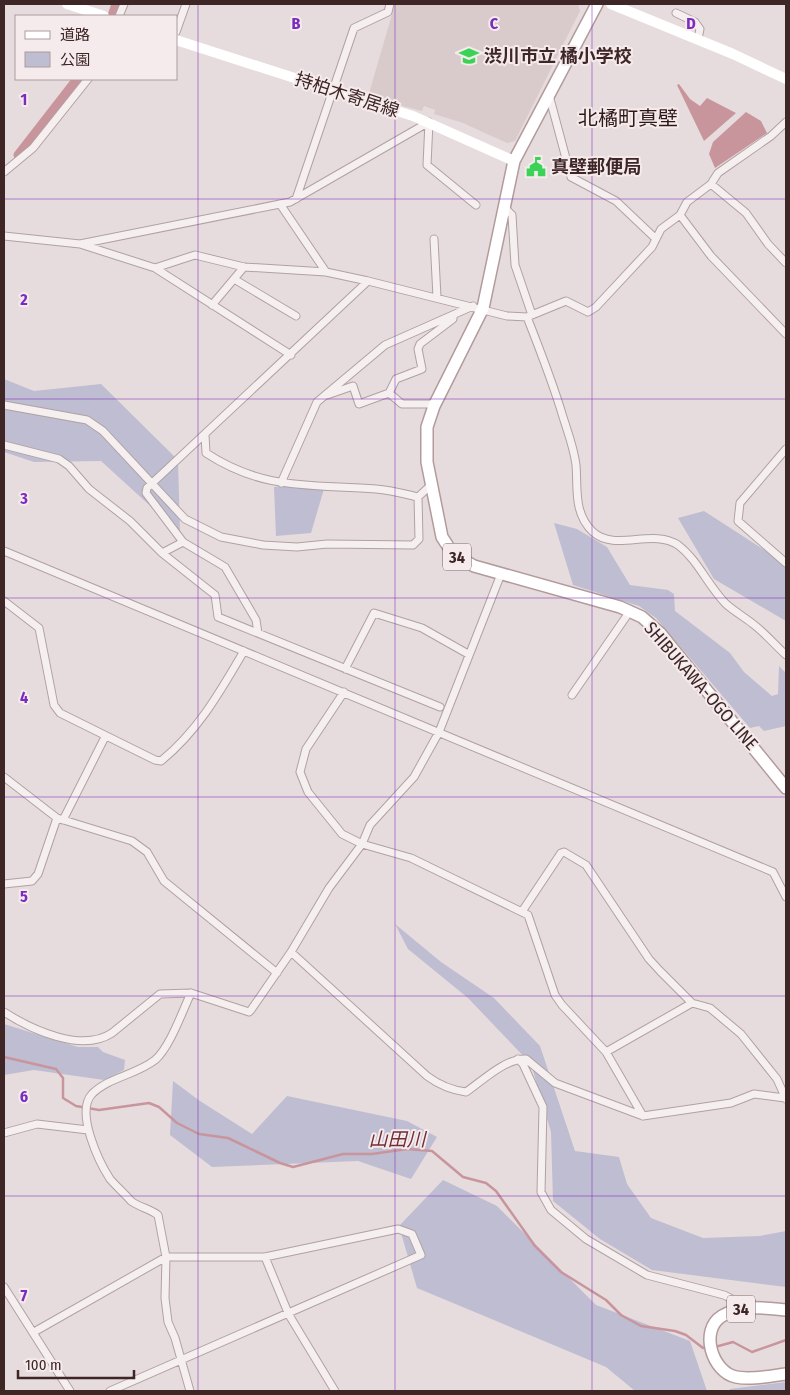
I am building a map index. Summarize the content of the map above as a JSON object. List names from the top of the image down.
{
  "streets": {
    "main road": ["持柏木寄居線", "34", "SHIBUKAWA-OGO LINE"]
  },
  "crossings": [
    ["持柏木寄居線", "SHIBUKAWA-OGO LINE"]
  ],
  "districts": ["北橘町真壁"],
  "water": ["山田川"],
  "places": {
    "school or university": ["渋川市立 橘小学校"],
    "public building": ["真壁郵便局"]
  },
  "legend": ["道路", "公園"],
  "scale_bar": "100 m",
  "grid": {
    "columns": ["B", "C", "D"],
    "rows": [
      "1",
      "2",
      "3",
      "4",
      "5",
      "6",
      "7"
    ]
  }
}
